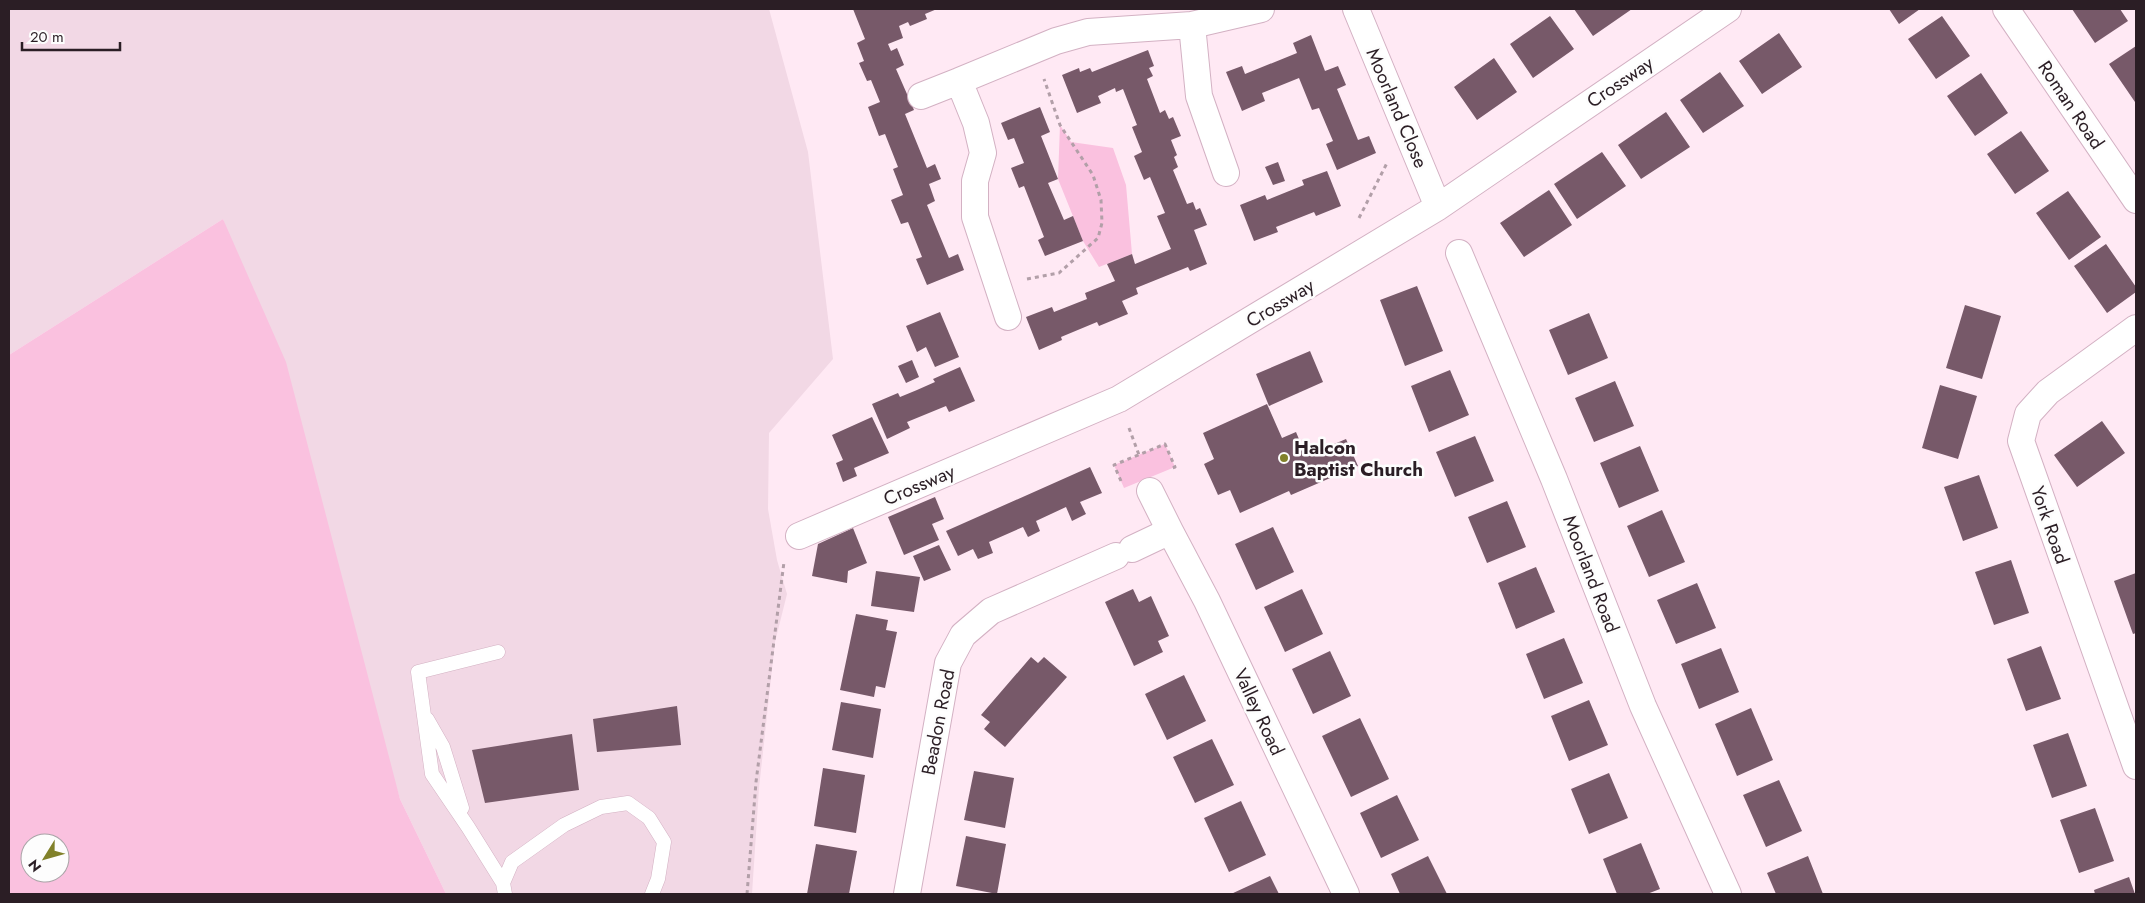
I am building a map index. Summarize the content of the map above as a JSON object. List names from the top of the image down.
{
  "streets": {
    "street": [
      "Crossway",
      "Roman Road",
      "Moorland Close",
      "York Road",
      "Moorland Road",
      "Valley Road",
      "Beadon Road"
    ]
  },
  "crossings": [
    ["Crossway", "Moorland Close"],
    ["Valley Road", "Beadon Road"]
  ],
  "places": ["Halcon Baptist Church"],
  "scale_bar": "20 m",
  "north": "bottom left"
}
